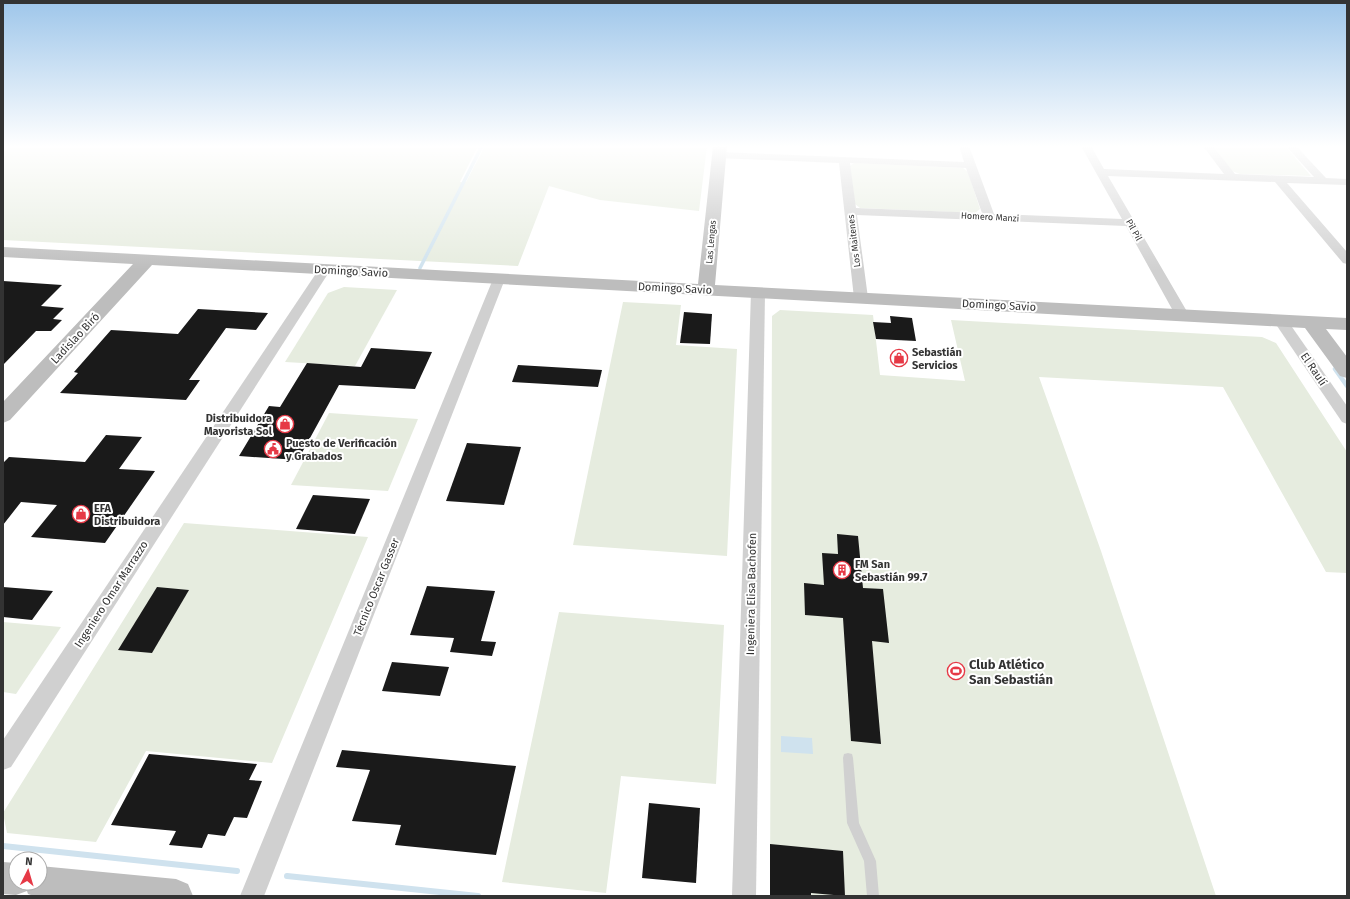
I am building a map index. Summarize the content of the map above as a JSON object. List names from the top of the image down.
{
  "streets": {
    "street": [
      "Homero Manzi",
      "Pil Pil",
      "Los Maitenes",
      "Las Lengas",
      "Domingo Savio",
      "Ladislao Biró",
      "El Raulí",
      "Técnico Oscar Gasser",
      "Ingeniero Omar Marrazzo",
      "Ingeniera Elisa Bachofen"
    ]
  },
  "crossings": [
    ["Homero Manzi", "Pil Pil"],
    ["Homero Manzi", "Los Maitenes"],
    ["Pil Pil", "Domingo Savio"],
    ["Los Maitenes", "Domingo Savio"],
    ["Las Lengas", "Domingo Savio"],
    ["Domingo Savio", "Ladislao Biró"],
    ["Domingo Savio", "El Raulí"],
    ["Domingo Savio", "Técnico Oscar Gasser"],
    ["Domingo Savio", "Ingeniero Omar Marrazzo"],
    ["Domingo Savio", "Ingeniera Elisa Bachofen"]
  ],
  "places": {
    "shop": ["Sebastián Servicios", "Distribuidora Mayorista Sol", "EFA Distribuidora"],
    "public building": ["Puesto de Verificación y Grabados"],
    "building": ["FM San Sebastián 99.7"],
    "sports": ["Club Atlético San Sebastián"]
  },
  "north": "top"
}
